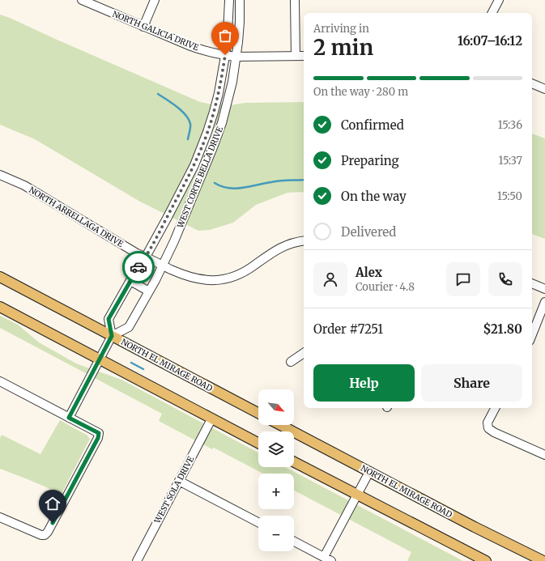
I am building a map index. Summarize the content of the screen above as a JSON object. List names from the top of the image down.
{
  "streets": {
    "main road": ["NORTH EL MIRAGE ROAD"],
    "street": [
      "NORTH GALICIA DRIVE",
      "WEST CORTE BELLA DRIVE",
      "NORTH ARRELLAGA DRIVE",
      "WEST SOLA DRIVE"
    ]
  },
  "crossings": [
    ["NORTH GALICIA DRIVE", "WEST CORTE BELLA DRIVE"],
    ["WEST CORTE BELLA DRIVE", "NORTH ARRELLAGA DRIVE"],
    ["WEST CORTE BELLA DRIVE", "NORTH EL MIRAGE ROAD"]
  ],
  "north": "bottom right",
  "page": {
    "heading": ["2 min", "Arriving in", "16:07–16:12"],
    "panel": [
      "Alex",
      "Courier · 4.8",
      "Order #7251",
      "$21.80"
    ],
    "bar": "On the way · 280 m",
    "list": [
      ["Confirmed", "15:36"],
      ["Preparing", "15:37"],
      ["On the way", "15:50"],
      "Delivered"
    ],
    "buttons": ["Help", "Share"],
    "map_buttons": ["+", "−"]
  }
}
